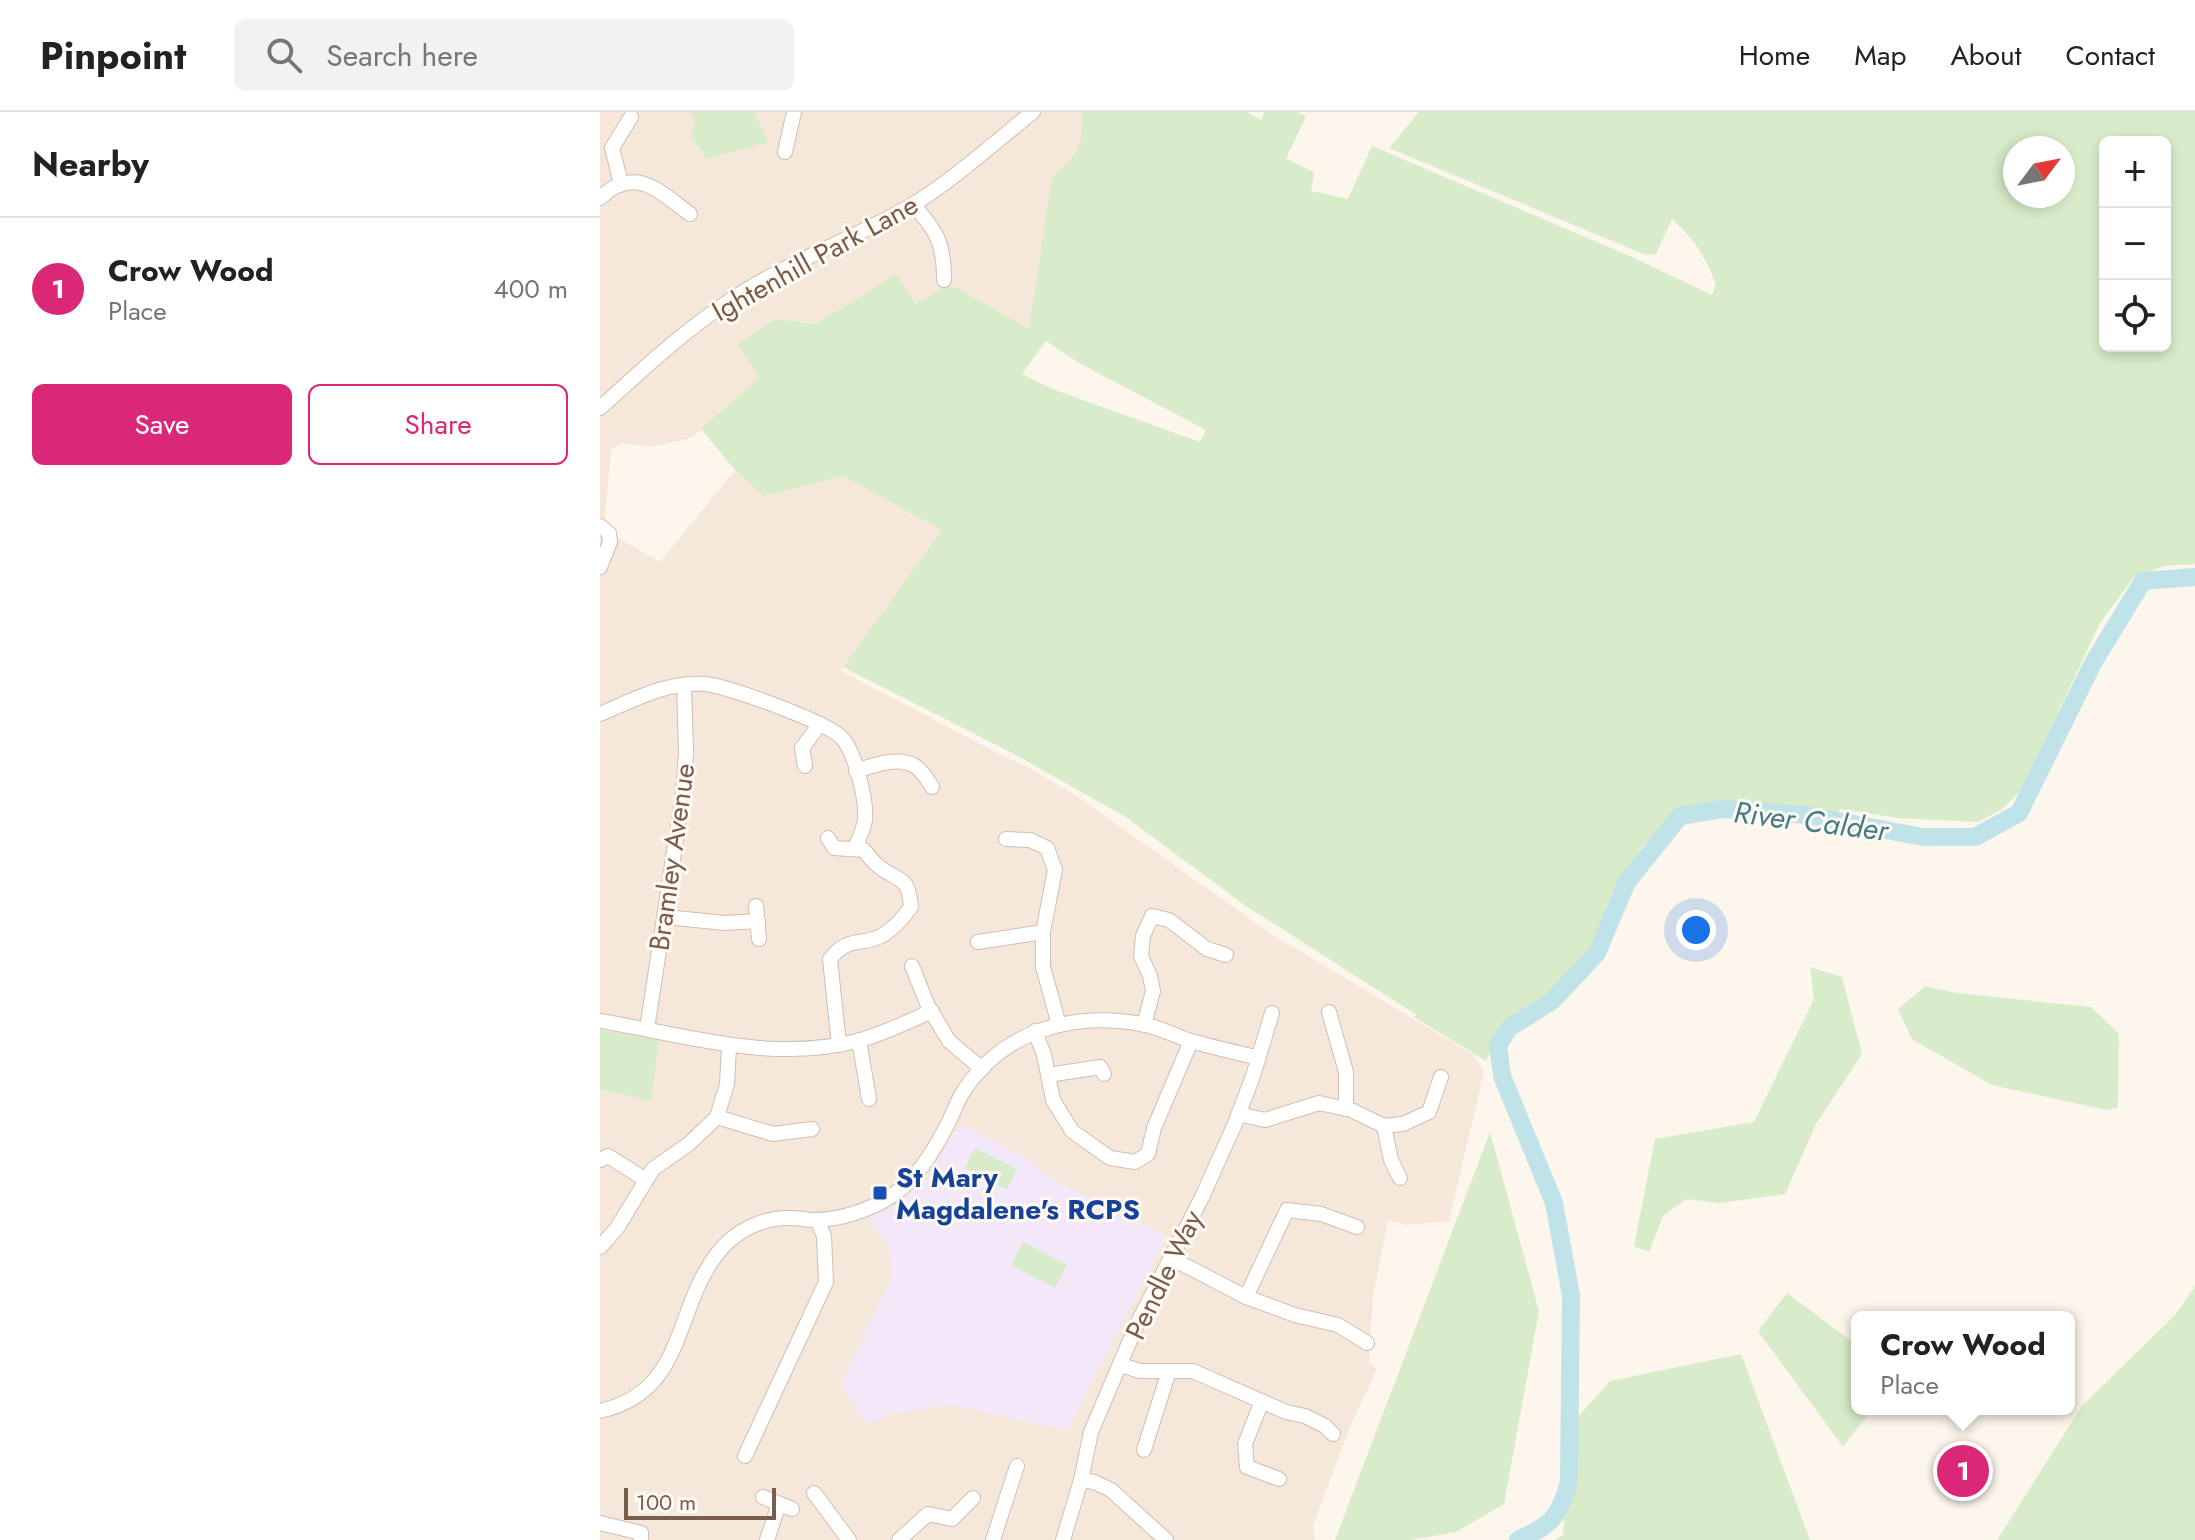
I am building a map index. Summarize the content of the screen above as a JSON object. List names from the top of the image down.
{
  "streets": {
    "street": ["Ightenhill Park Lane", "Bramley Avenue", "Pendle Way"]
  },
  "water": ["River Calder"],
  "places": {
    "transit": ["St Mary Magdalene's RCPS"]
  },
  "scale_bar": "100 m",
  "north": "top right",
  "page": {
    "header": "Pinpoint",
    "search": "Search here",
    "nav": [
      "Home",
      "Map",
      "About",
      "Contact"
    ],
    "heading": "Nearby",
    "map_buttons": ["+", "−"],
    "list": [
      {
        "mark": "1",
        "name": "Crow Wood",
        "note": "Place",
        "value": "400 m"
      }
    ],
    "buttons": ["Save", "Share"],
    "popup": ["Crow Wood", "Place"],
    "pins": "1",
    "scale": "100 m"
  }
}
